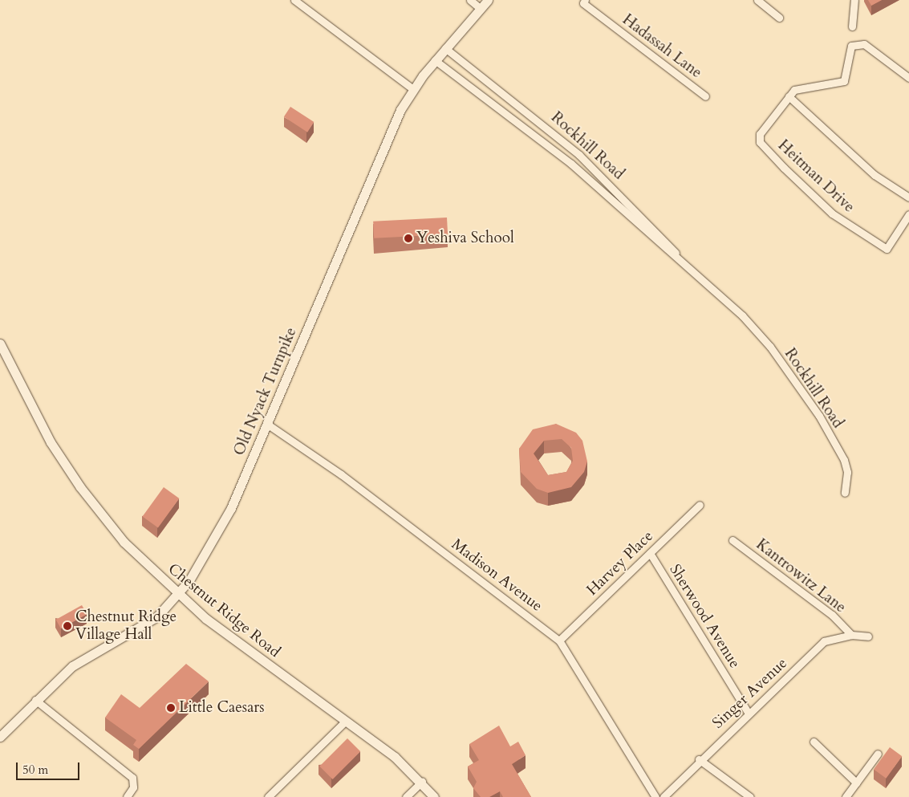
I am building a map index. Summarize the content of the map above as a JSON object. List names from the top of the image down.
{
  "streets": {
    "street": [
      "Hadassah Lane",
      "Rockhill Road",
      "Heitman Drive",
      "Old Nyack Turnpike",
      "Harvey Place",
      "Madison Avenue",
      "Kantrowitz Lane",
      "Chestnut Ridge Road",
      "Sherwood Avenue",
      "Singer Avenue"
    ]
  },
  "crossings": [
    ["Rockhill Road", "Old Nyack Turnpike"],
    ["Old Nyack Turnpike", "Madison Avenue"],
    ["Old Nyack Turnpike", "Chestnut Ridge Road"],
    ["Harvey Place", "Madison Avenue"],
    ["Harvey Place", "Sherwood Avenue"],
    ["Kantrowitz Lane", "Singer Avenue"],
    ["Sherwood Avenue", "Singer Avenue"]
  ],
  "places": ["Yeshiva School", "Chestnut Ridge Village Hall", "Little Caesars"],
  "scale_bar": "50 m"
}
